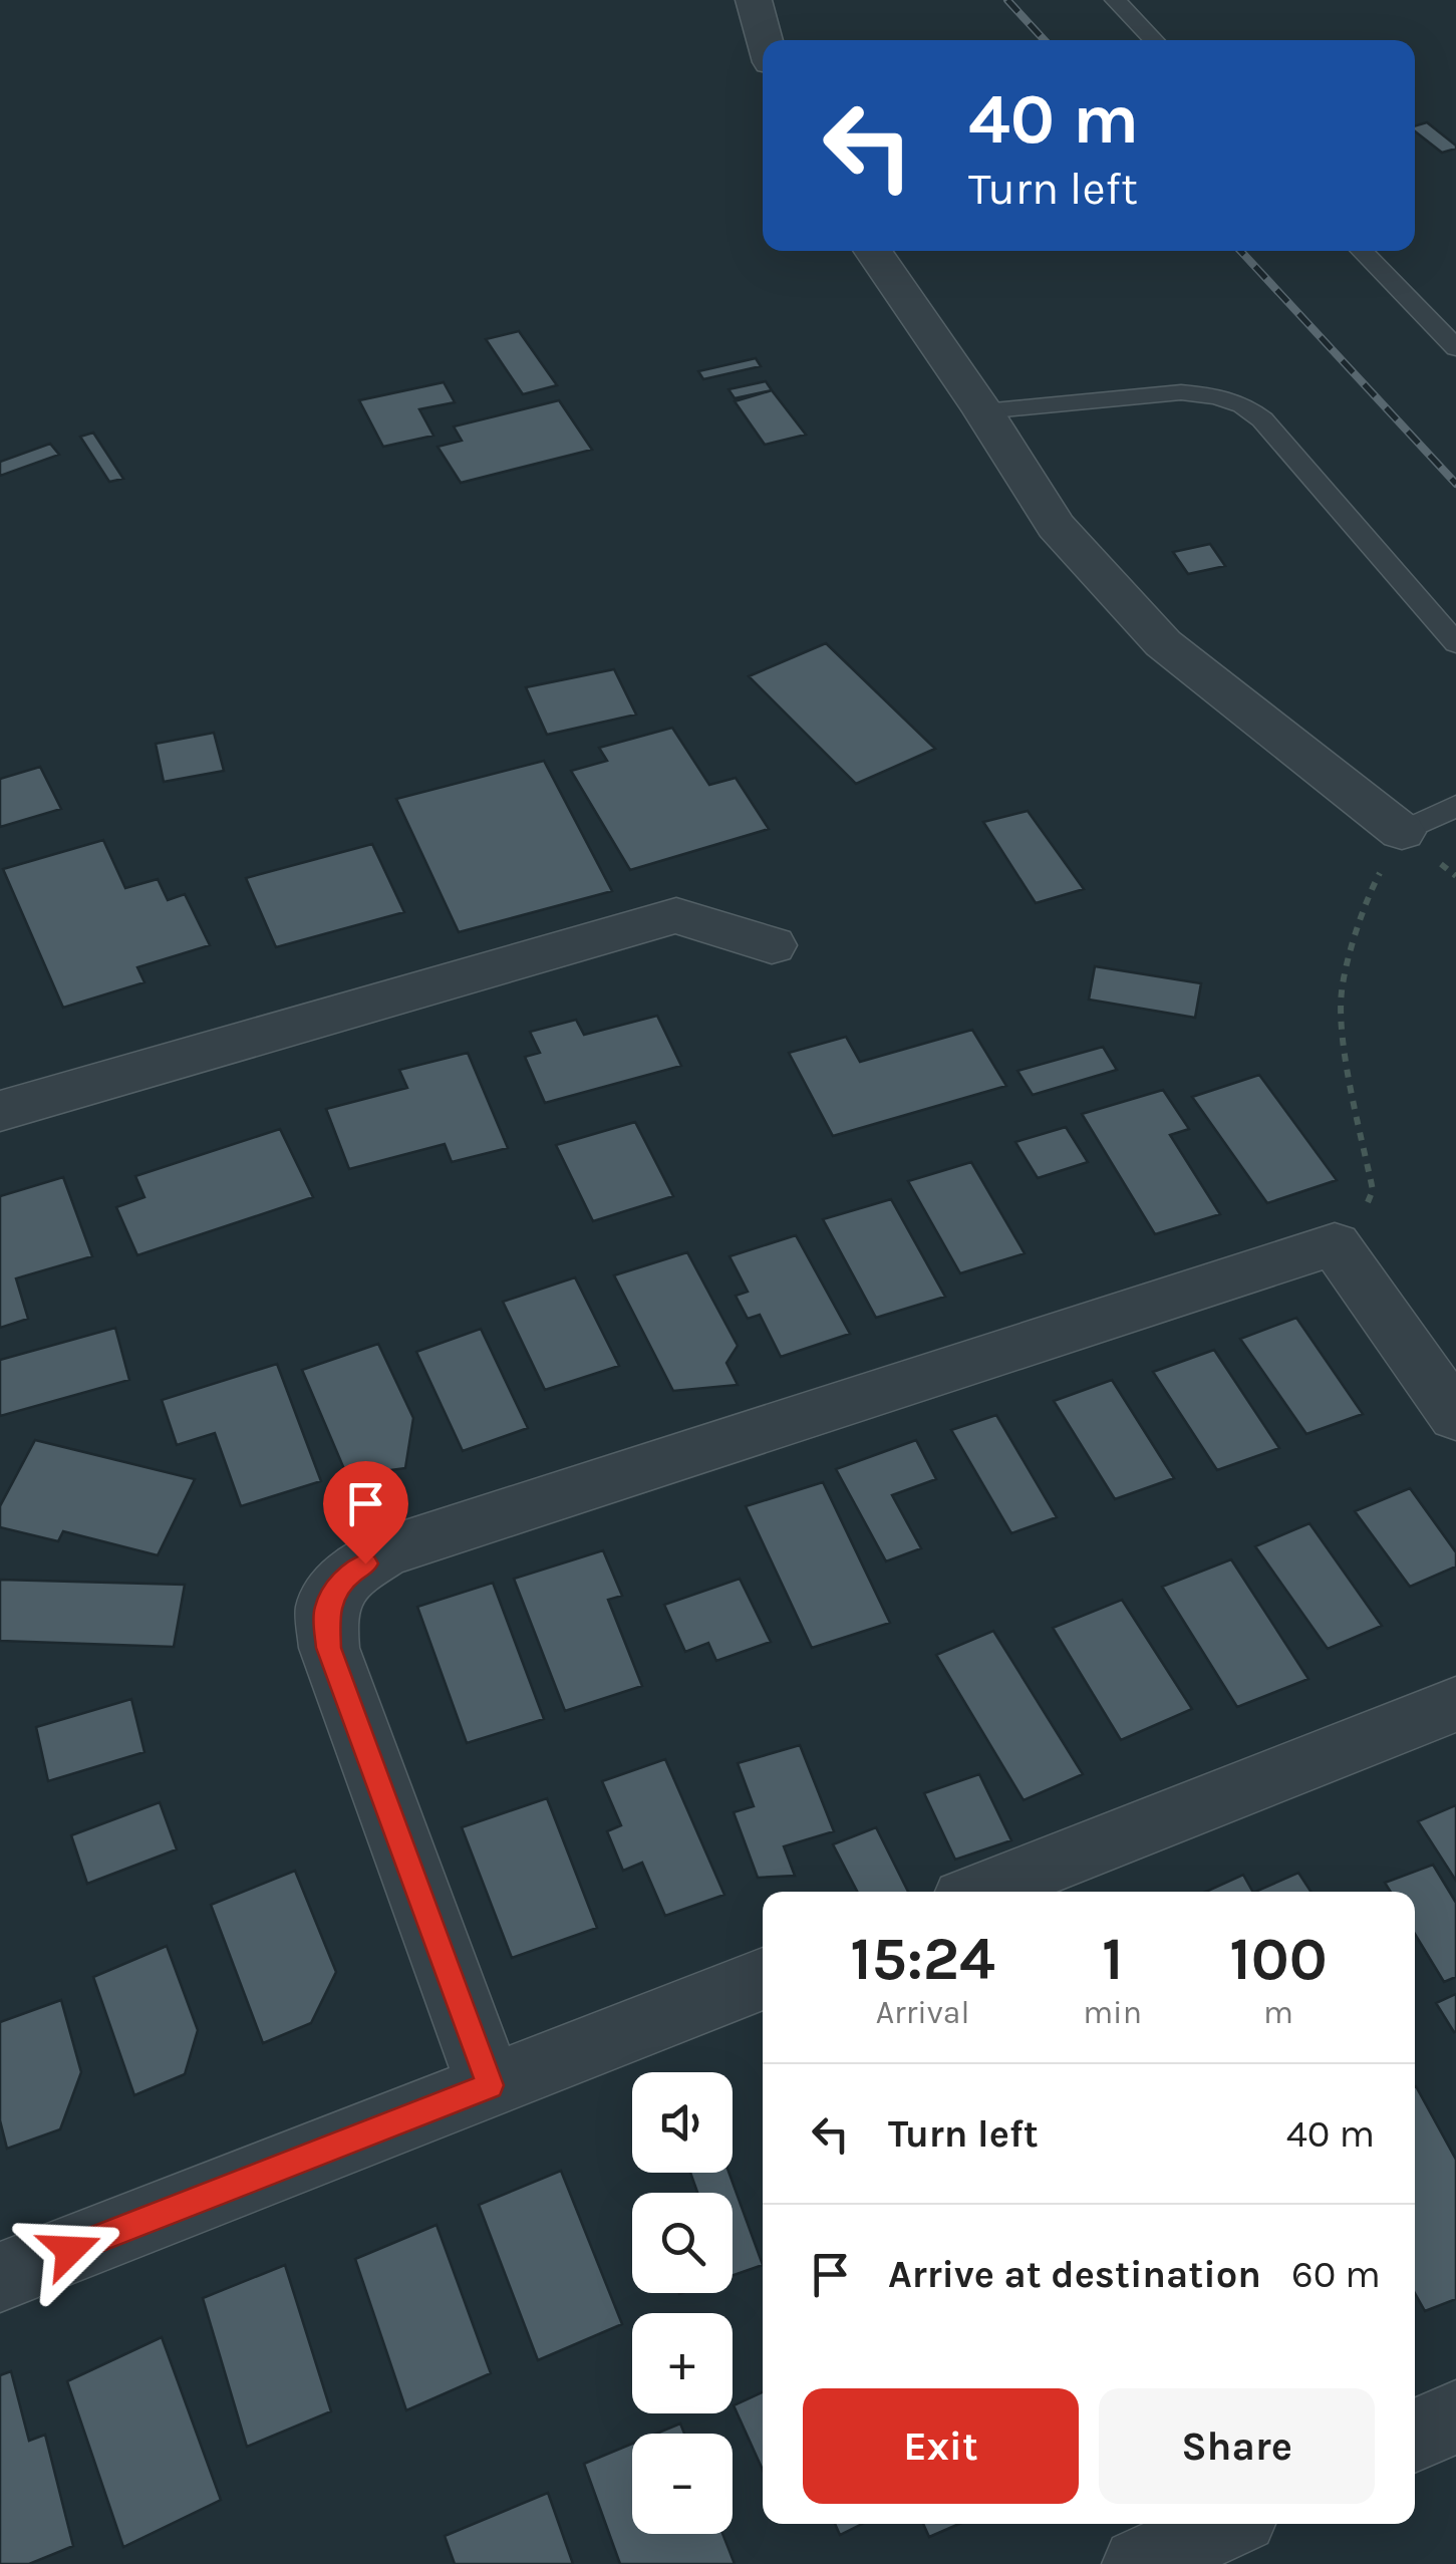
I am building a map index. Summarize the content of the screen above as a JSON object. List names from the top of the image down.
{
  "page": {
    "turn": ["40 m", "Turn left"],
    "eta": [
      "15:24",
      "Arrival",
      "1",
      "min",
      "100",
      "m"
    ],
    "list": [
      {
        "name": "Turn left",
        "value": "40 m"
      },
      {
        "name": "Arrive at destination",
        "value": "60 m"
      }
    ],
    "map_buttons": ["+", "−"],
    "buttons": ["Exit", "Share"]
  }
}
